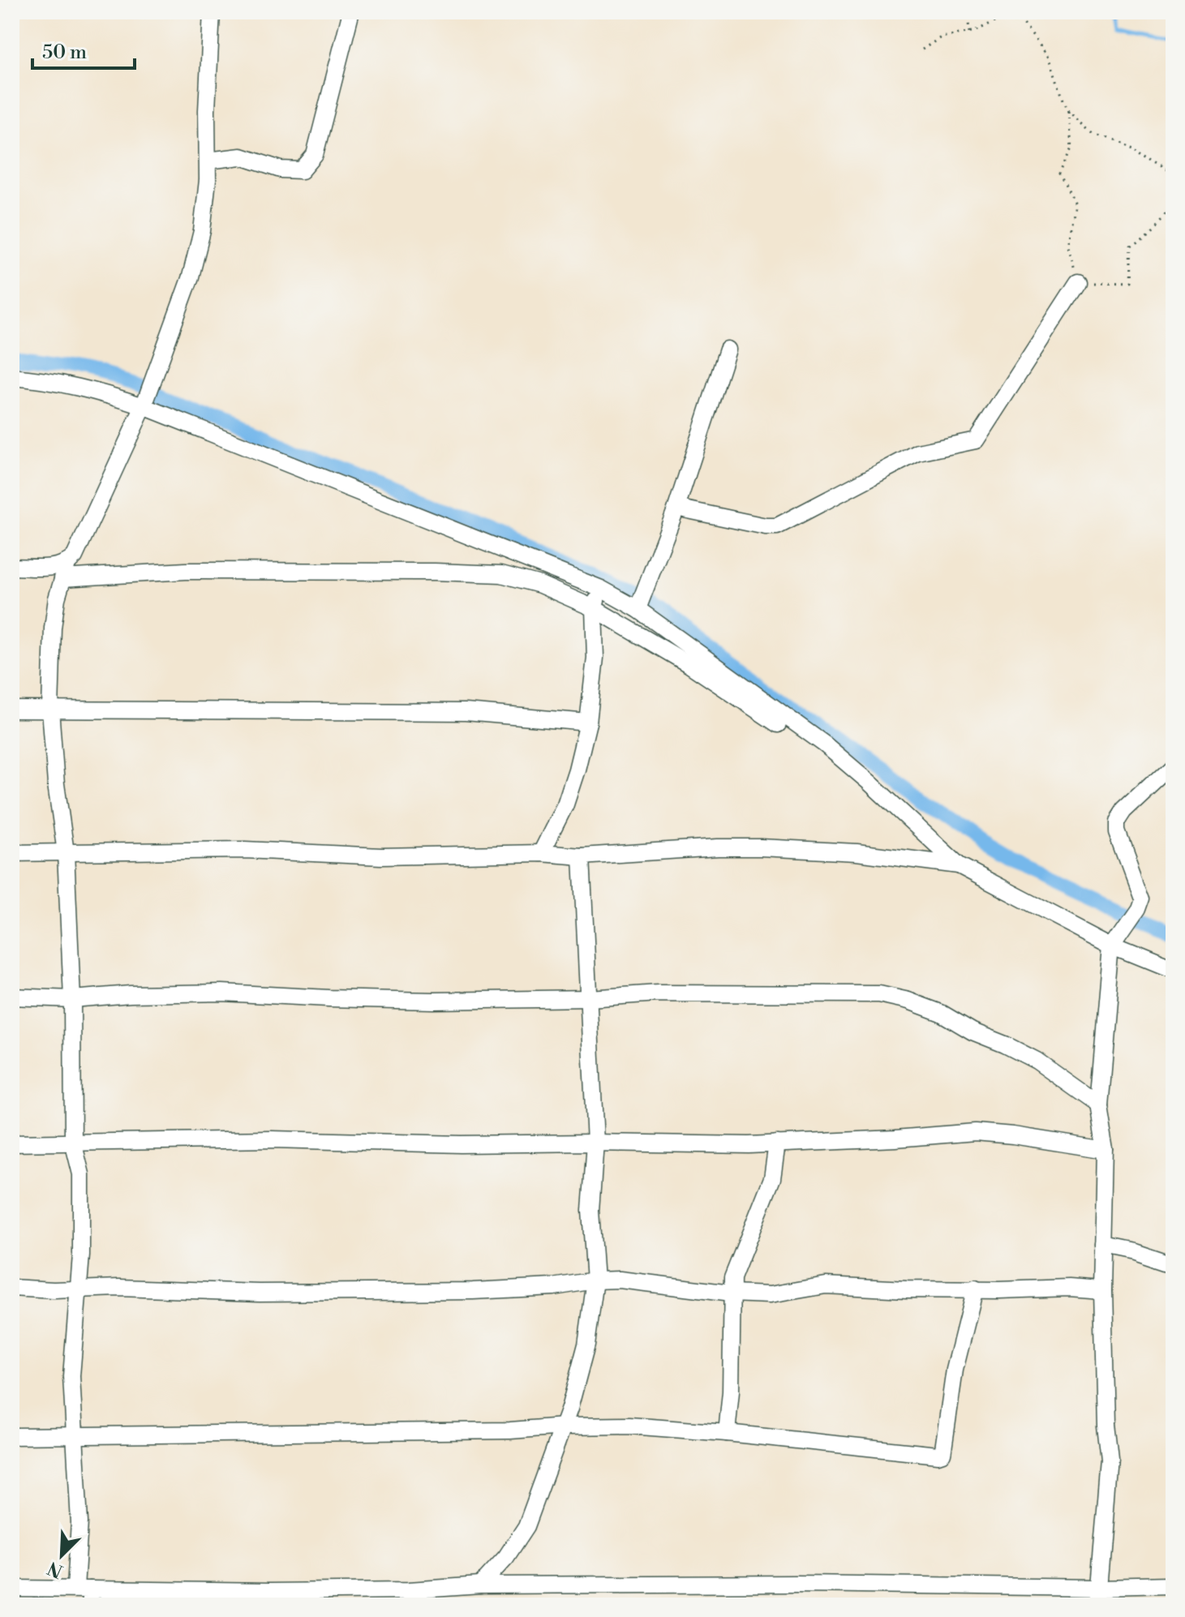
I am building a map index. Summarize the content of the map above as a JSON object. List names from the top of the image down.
{
  "scale_bar": "50 m",
  "north": "bottom left"
}
